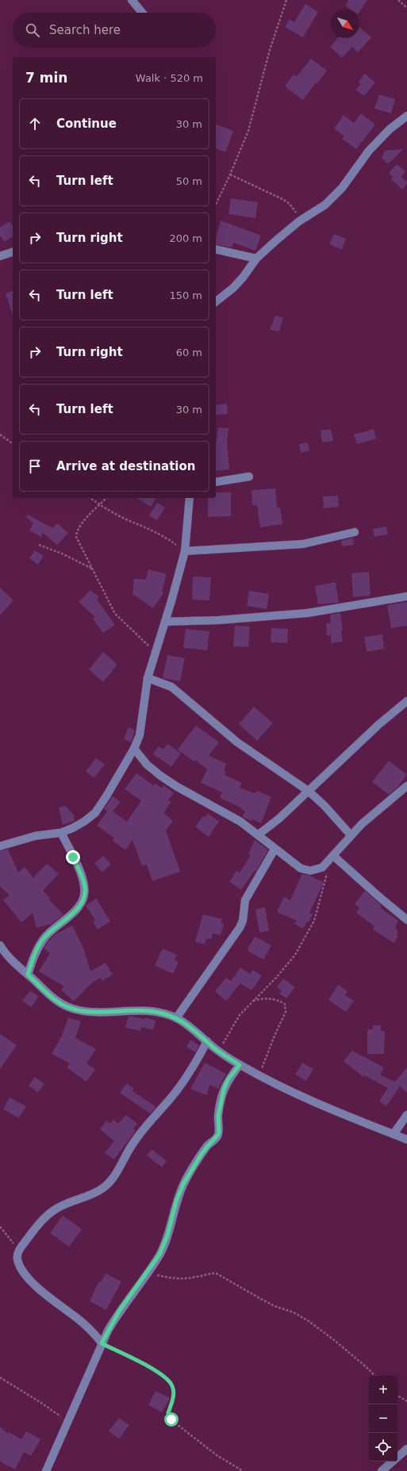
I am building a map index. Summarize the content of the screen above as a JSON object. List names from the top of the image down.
{
  "north": "bottom right",
  "page": {
    "search": "Search here",
    "heading": ["7 min", "Walk · 520 m"],
    "list": [
      ["Continue", "30 m"],
      ["Turn left", "50 m"],
      ["Turn right", "200 m"],
      ["Turn left", "150 m"],
      ["Turn right", "60 m"],
      ["Turn left", "30 m"],
      "Arrive at destination"
    ],
    "map_buttons": ["+", "−"]
  }
}
